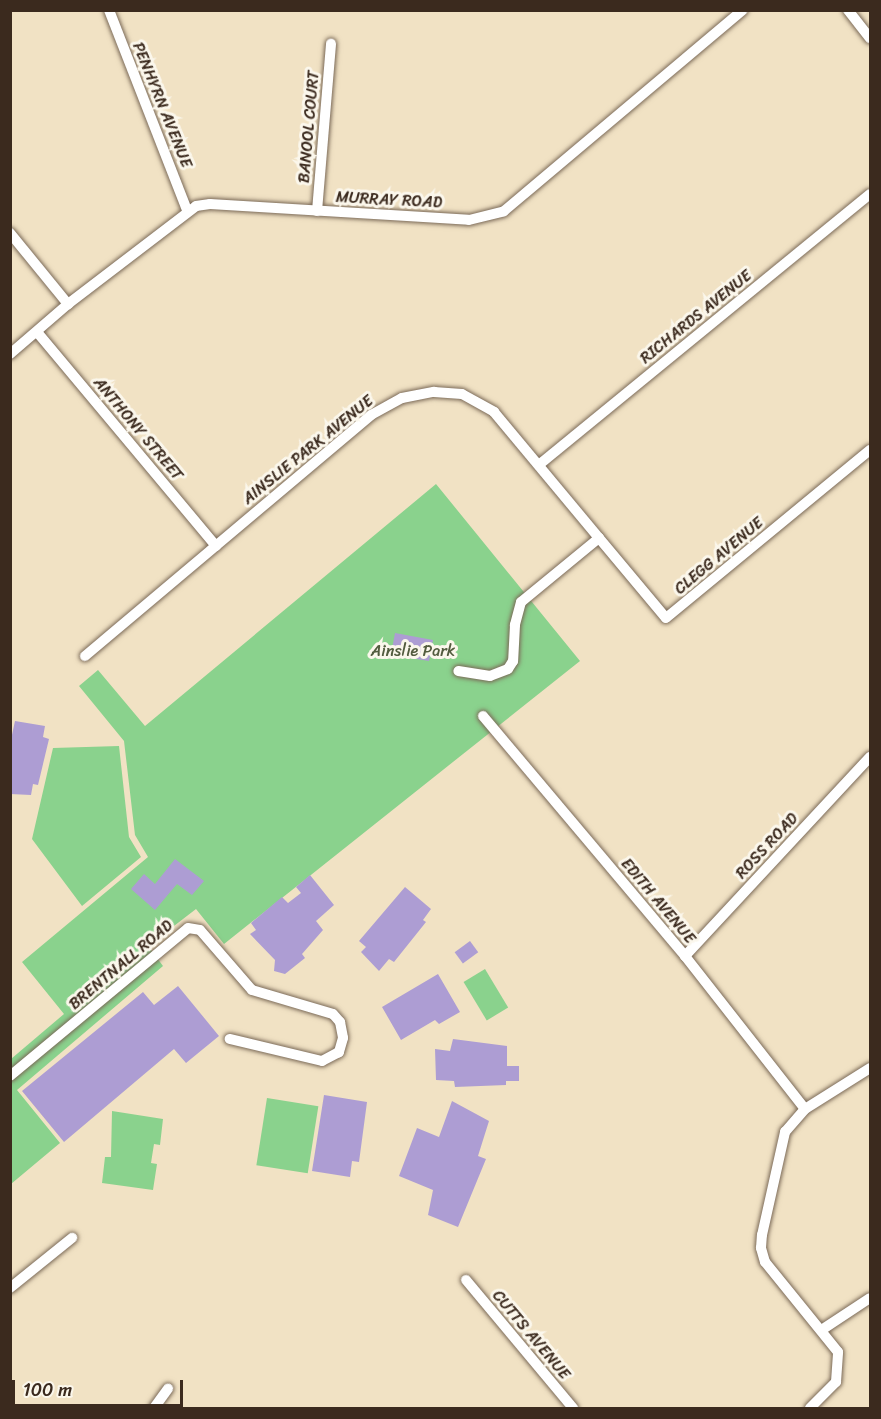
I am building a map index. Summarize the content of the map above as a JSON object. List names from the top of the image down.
{
  "streets": {
    "street": [
      "PENHYRN AVENUE",
      "BANOOL COURT",
      "MURRAY ROAD",
      "RICHARDS AVENUE",
      "ANTHONY STREET",
      "AINSLIE PARK AVENUE",
      "CLEGG AVENUE",
      "ROSS ROAD",
      "EDITH AVENUE",
      "BRENTNALL ROAD",
      "CUTTS AVENUE"
    ]
  },
  "crossings": [
    ["PENHYRN AVENUE", "MURRAY ROAD"],
    ["BANOOL COURT", "MURRAY ROAD"],
    ["MURRAY ROAD", "ANTHONY STREET"],
    ["RICHARDS AVENUE", "AINSLIE PARK AVENUE"],
    ["ANTHONY STREET", "AINSLIE PARK AVENUE"],
    ["AINSLIE PARK AVENUE", "CLEGG AVENUE"],
    ["ROSS ROAD", "EDITH AVENUE"]
  ],
  "parks": ["Ainslie Park"],
  "scale_bar": "100 m"
}
